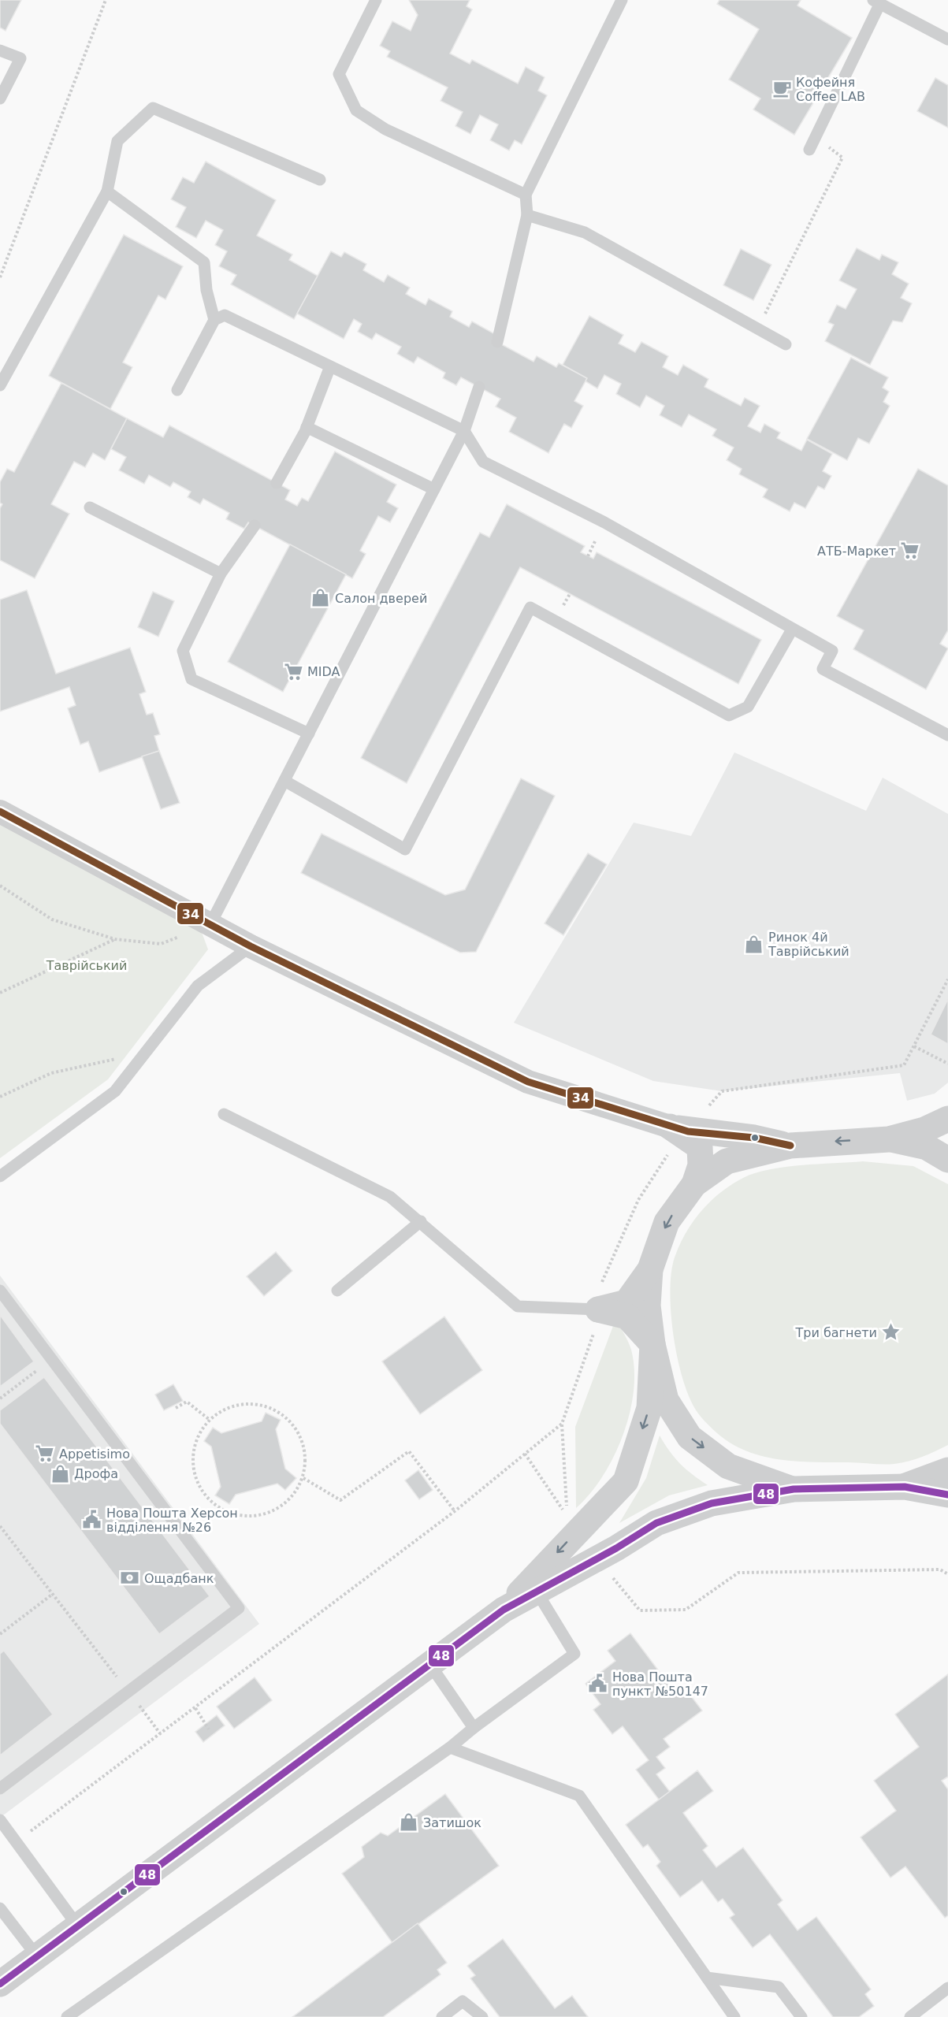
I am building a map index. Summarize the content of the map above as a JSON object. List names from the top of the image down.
{
  "parks": ["Таврійський"],
  "places": {
    "cafe": ["Кофейня Coffee LAB"],
    "supermarket": ["АТБ-Маркет", "MIDA", "Appetisimo"],
    "shop": [
      "Салон дверей",
      "Ринок 4й Таврійський",
      "Дрофа",
      "Затишок"
    ],
    "place": ["Три багнети"],
    "public building": ["Нова Пошта Херсон відділення №26", "Нова Пошта пункт №50147"],
    "bank": ["Ощадбанк"]
  },
  "lines": ["transit line 34", "transit line 48"]
}
